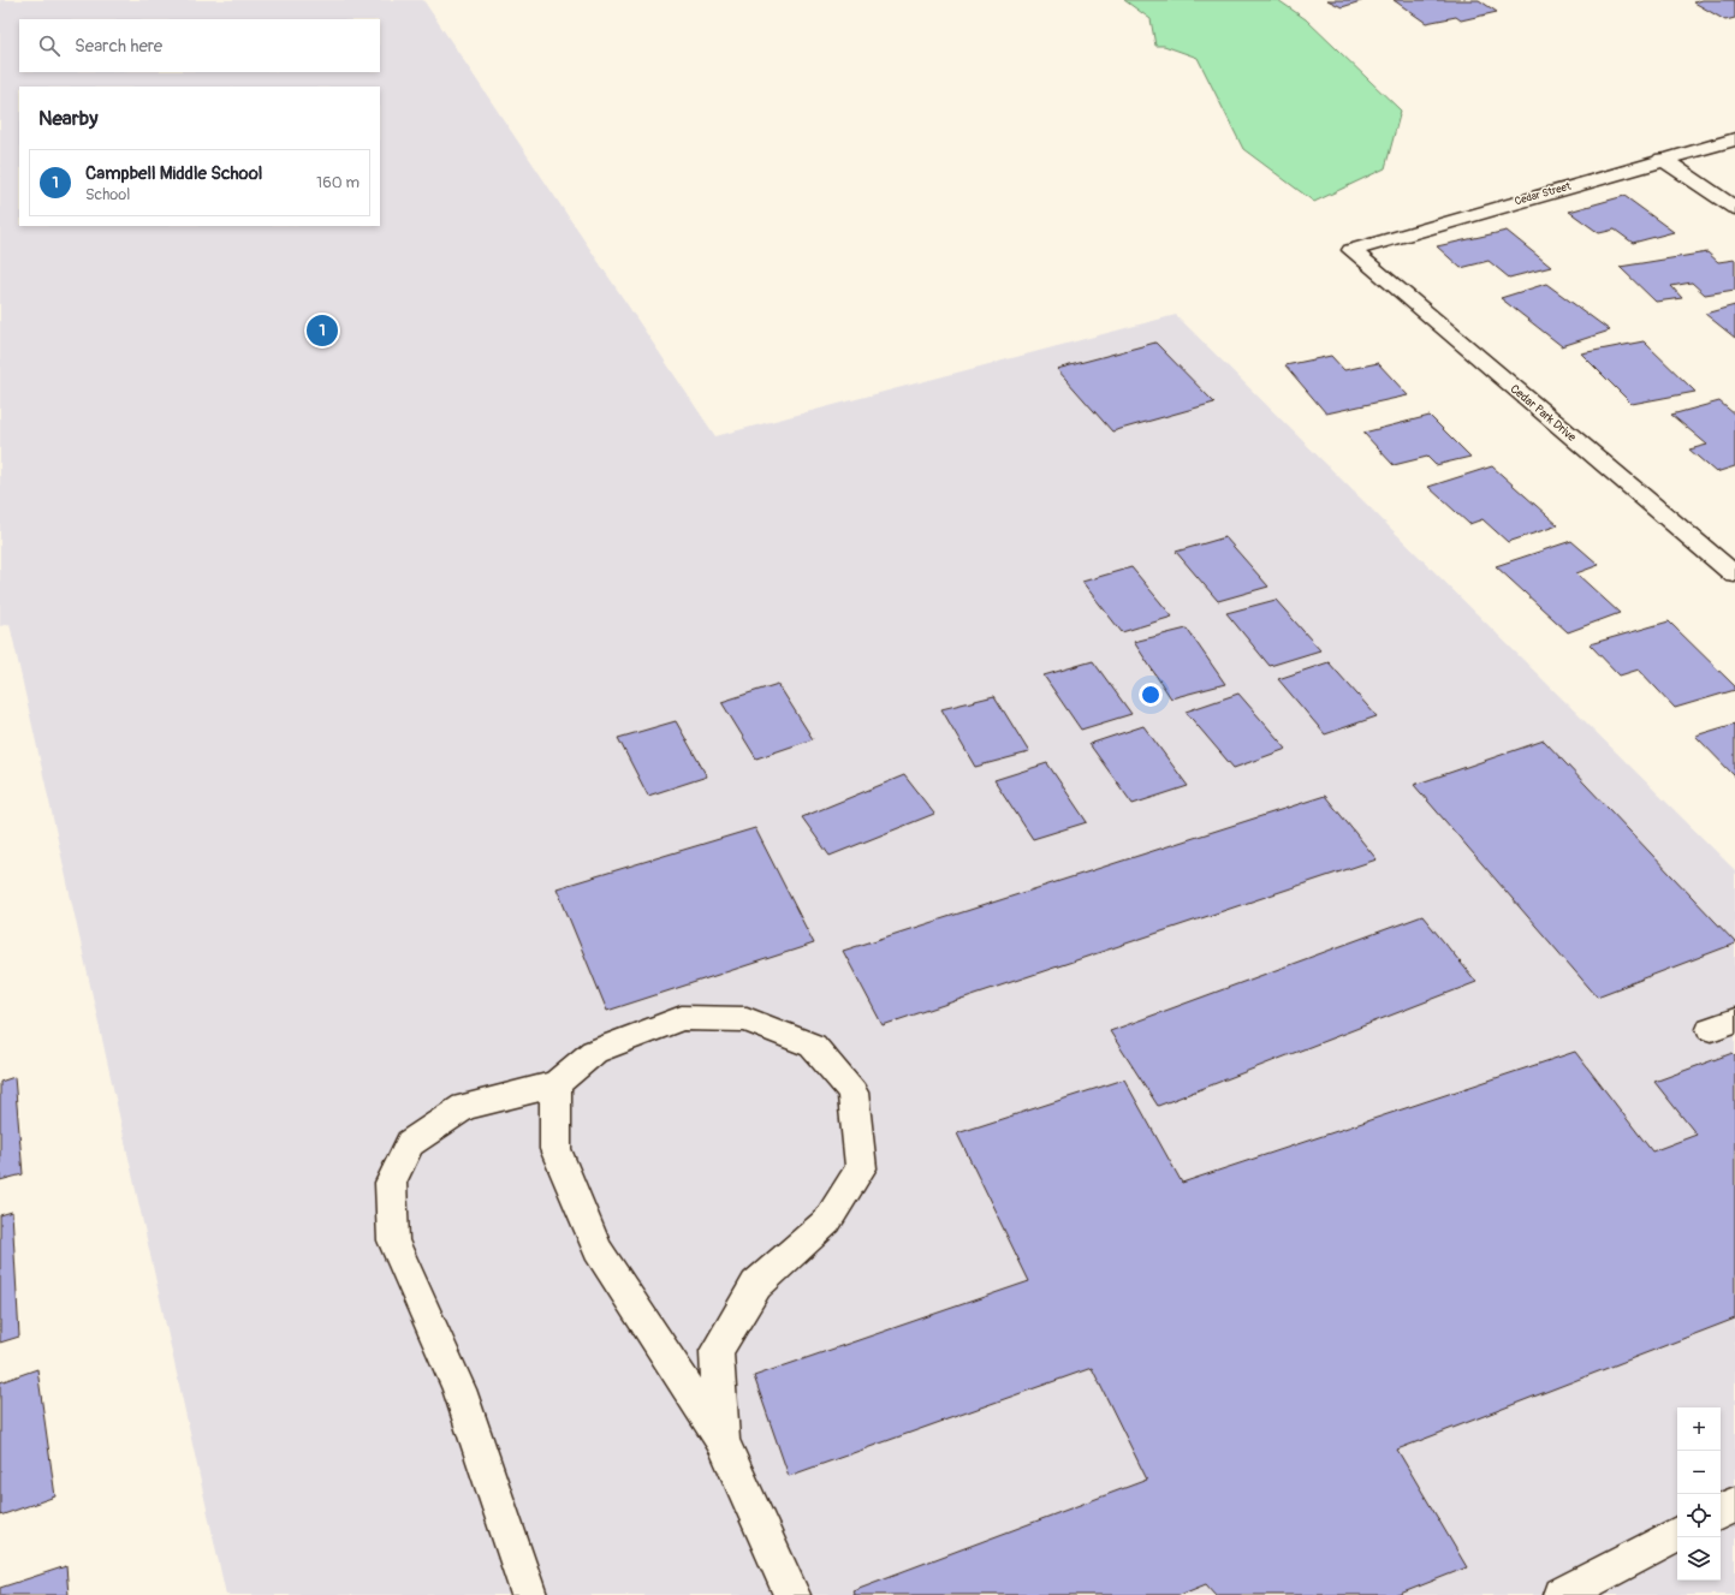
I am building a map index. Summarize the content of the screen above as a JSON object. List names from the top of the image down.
{
  "streets": {
    "street": ["Cedar Street", "Cedar Park Drive"]
  },
  "crossings": [
    ["Cedar Street", "Cedar Park Drive"]
  ],
  "page": {
    "search": "Search here",
    "heading": "Nearby",
    "list": [
      {
        "mark": "1",
        "name": "Campbell Middle School",
        "note": "School",
        "value": "160 m"
      }
    ],
    "pins": "1",
    "map_buttons": ["+", "−"]
  }
}
